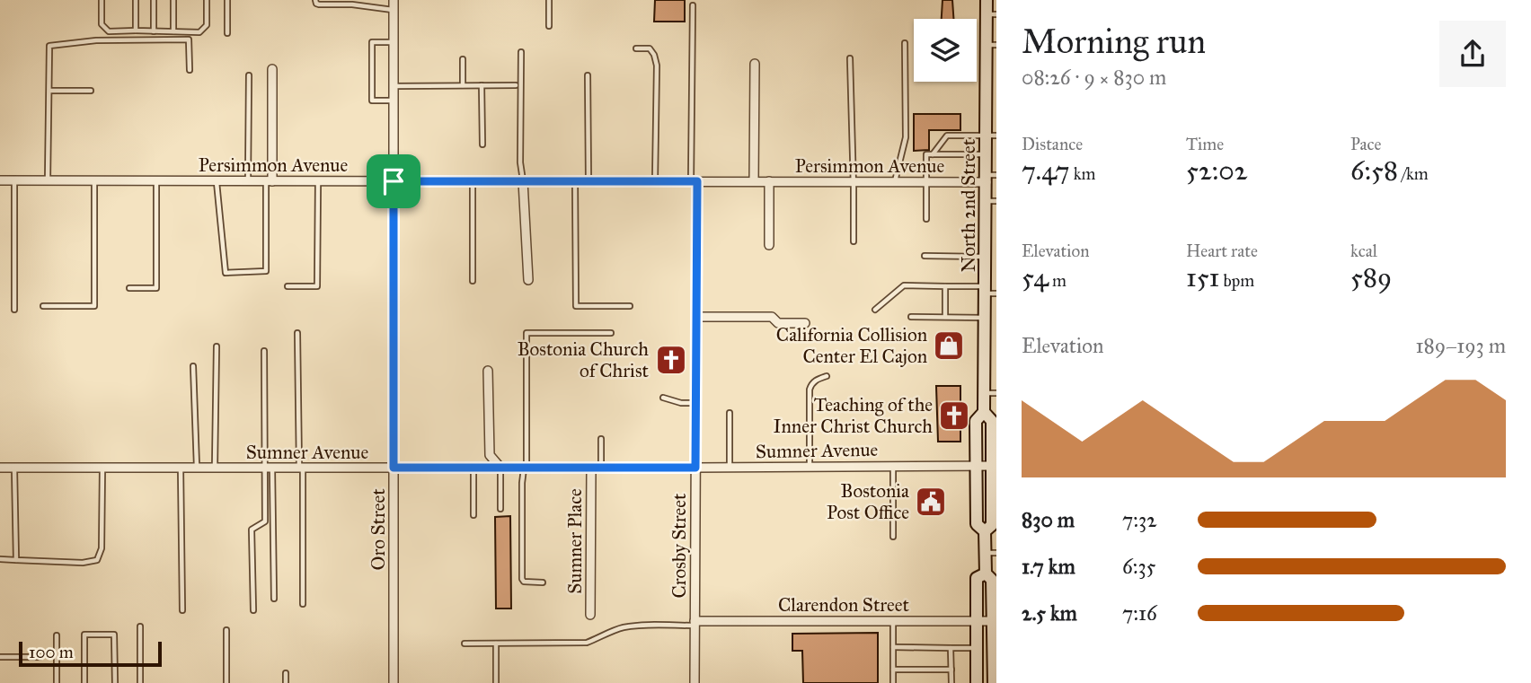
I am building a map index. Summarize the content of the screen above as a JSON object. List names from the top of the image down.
{
  "streets": {
    "main road": ["North 2nd Street"],
    "street": [
      "Persimmon Avenue",
      "Sumner Avenue",
      "Oro Street",
      "Sumner Place",
      "Crosby Street",
      "Clarendon Street"
    ]
  },
  "crossings": [
    ["Persimmon Avenue", "North 2nd Street"],
    ["Persimmon Avenue", "Oro Street"],
    ["Persimmon Avenue", "Crosby Street"],
    ["North 2nd Street", "Sumner Avenue"],
    ["North 2nd Street", "Clarendon Street"],
    ["Sumner Avenue", "Oro Street"],
    ["Sumner Avenue", "Sumner Place"],
    ["Sumner Avenue", "Crosby Street"],
    ["Crosby Street", "Clarendon Street"]
  ],
  "places": {
    "shop": ["California Collision Center El Cajon"],
    "church": ["Bostonia Church of Christ", "Teaching of the Inner Christ Church"],
    "public building": ["Bostonia Post Office"]
  },
  "scale_bar": "100 m",
  "page": {
    "heading": ["Morning run", "08:26 · 9 × 830 m"],
    "stats": [
      ["Distance", "7.47 km"],
      ["Time", "52:02"],
      ["Pace", "6:58 /km"],
      ["Elevation", "54 m"],
      ["Heart rate", "151 bpm"],
      ["kcal", "589"]
    ],
    "chart": ["Elevation", "189–193 m"],
    "list": [
      {
        "name": "830 m",
        "note": "7:32"
      },
      {
        "name": "1.7 km",
        "note": "6:35"
      },
      {
        "name": "2.5 km",
        "note": "7:16"
      }
    ],
    "scale": "100 m"
  }
}
